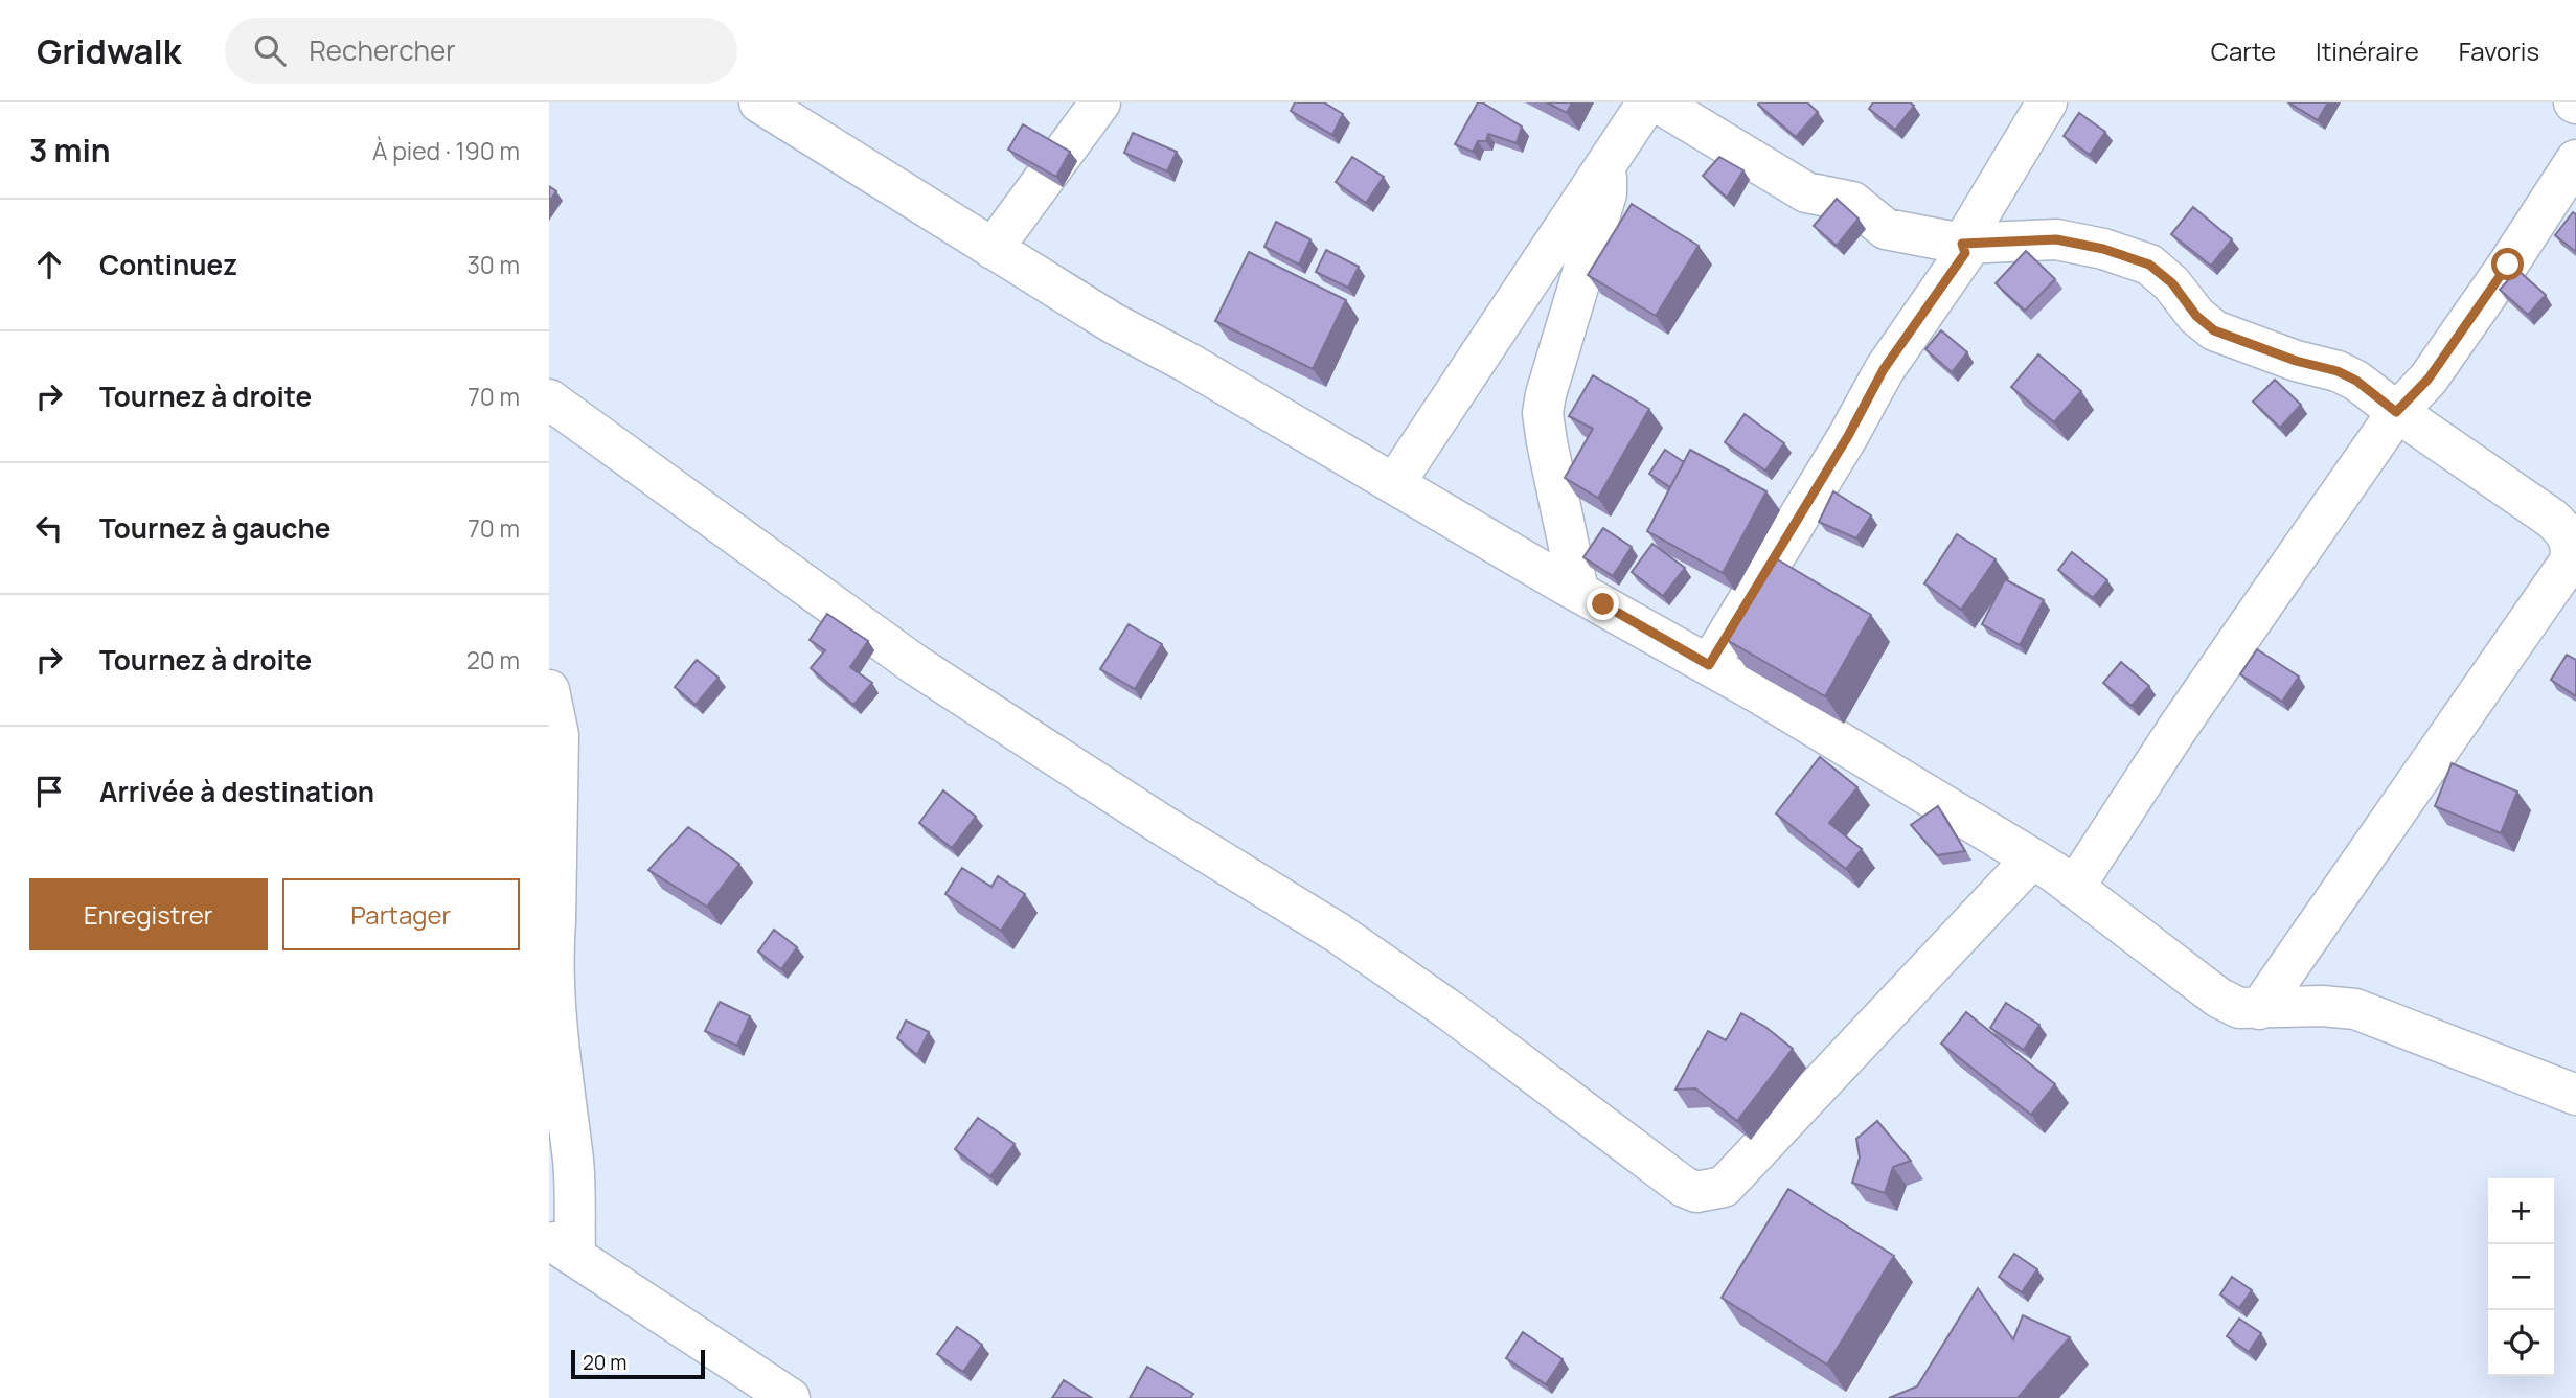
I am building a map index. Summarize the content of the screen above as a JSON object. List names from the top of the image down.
{
  "scale_bar": "20 m",
  "page": {
    "header": "Gridwalk",
    "search": "Rechercher",
    "nav": ["Carte", "Itinéraire", "Favoris"],
    "heading": ["3 min", "À pied · 190 m"],
    "list": [
      ["Continuez", "30 m"],
      ["Tournez à droite", "70 m"],
      ["Tournez à gauche", "70 m"],
      ["Tournez à droite", "20 m"],
      "Arrivée à destination"
    ],
    "buttons": ["Enregistrer", "Partager"],
    "map_buttons": ["+", "−"],
    "scale": "20 m"
  }
}
